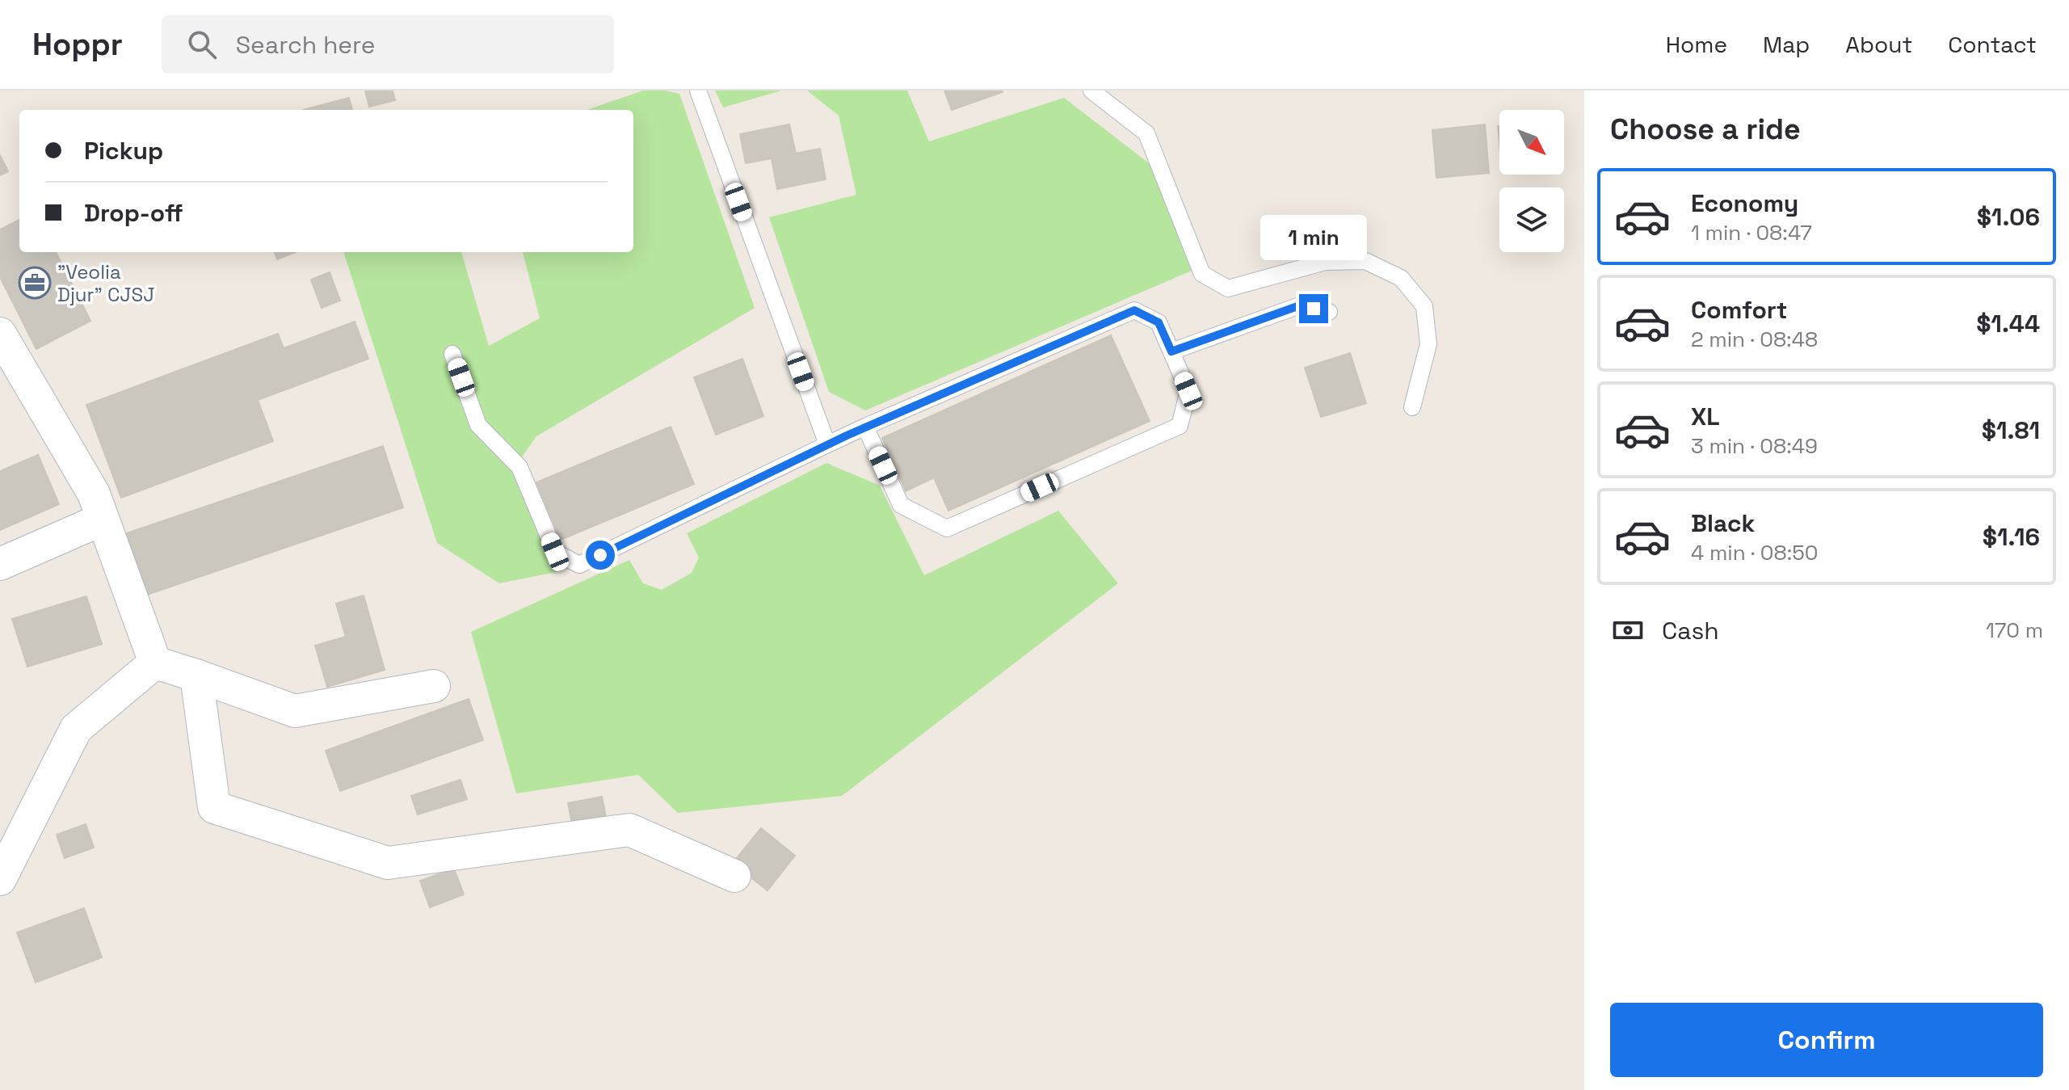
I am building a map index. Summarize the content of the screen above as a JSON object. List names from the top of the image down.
{
  "places": {
    "office": ["\"Veolia Djur\" CJSJ"]
  },
  "north": "bottom right",
  "page": {
    "header": "Hoppr",
    "search": "Search here",
    "nav": [
      "Home",
      "Map",
      "About",
      "Contact"
    ],
    "heading": "Choose a ride",
    "banner": ["Pickup", "Drop-off"],
    "list": [
      {
        "name": "Economy",
        "note": "1 min · 08:47",
        "value": "$1.06"
      },
      {
        "name": "Comfort",
        "note": "2 min · 08:48",
        "value": "$1.44"
      },
      {
        "name": "XL",
        "note": "3 min · 08:49",
        "value": "$1.81"
      },
      {
        "name": "Black",
        "note": "4 min · 08:50",
        "value": "$1.16"
      }
    ],
    "bubble": "1 min",
    "pay": ["Cash", "170 m"],
    "buttons": "Confirm"
  }
}
